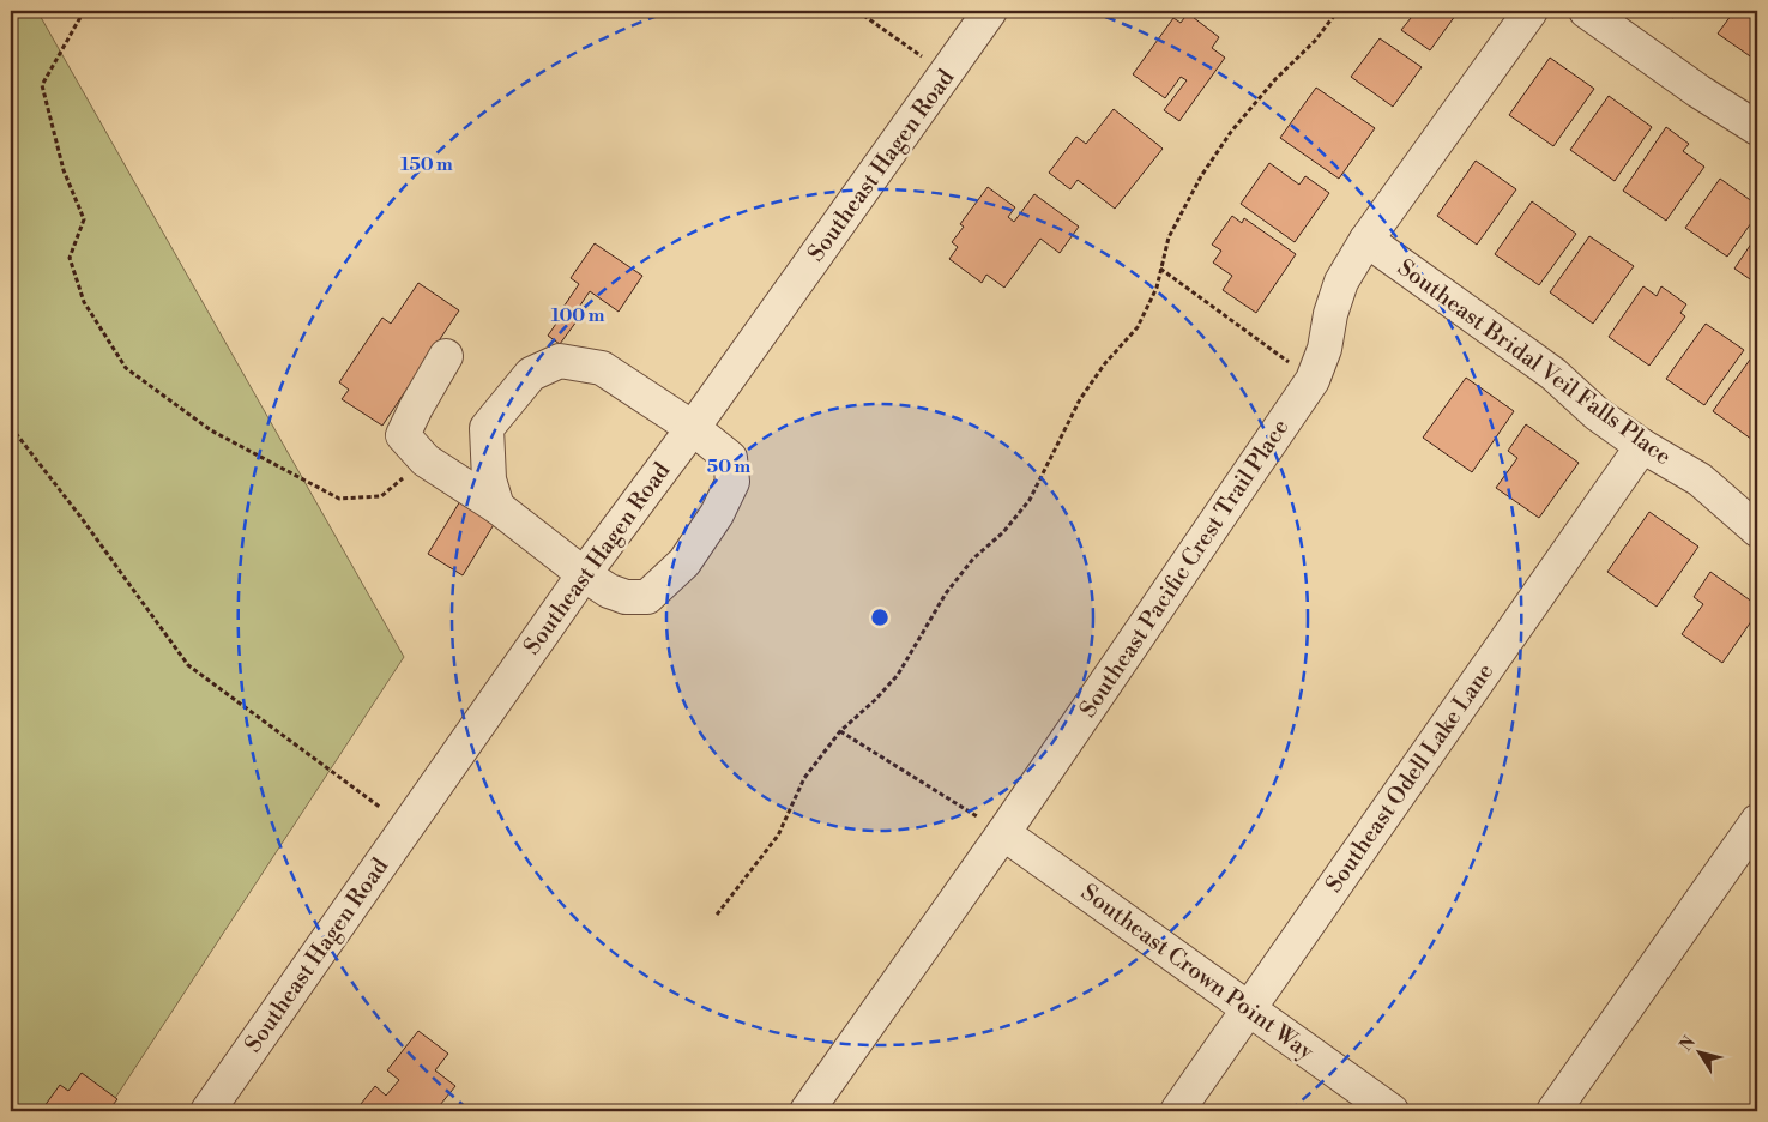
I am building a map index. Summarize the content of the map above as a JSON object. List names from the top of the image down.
{
  "streets": {
    "street": [
      "Southeast Hagen Road",
      "Southeast Bridal Veil Falls Place",
      "Southeast Pacific Crest Trail Place",
      "Southeast Odell Lake Lane",
      "Southeast Crown Point Way"
    ]
  },
  "crossings": [
    ["Southeast Bridal Veil Falls Place", "Southeast Pacific Crest Trail Place"],
    ["Southeast Bridal Veil Falls Place", "Southeast Odell Lake Lane"],
    ["Southeast Pacific Crest Trail Place", "Southeast Crown Point Way"],
    ["Southeast Odell Lake Lane", "Southeast Crown Point Way"]
  ],
  "north": "top left",
  "rings": ["150 m", "100 m", "50 m"]
}
